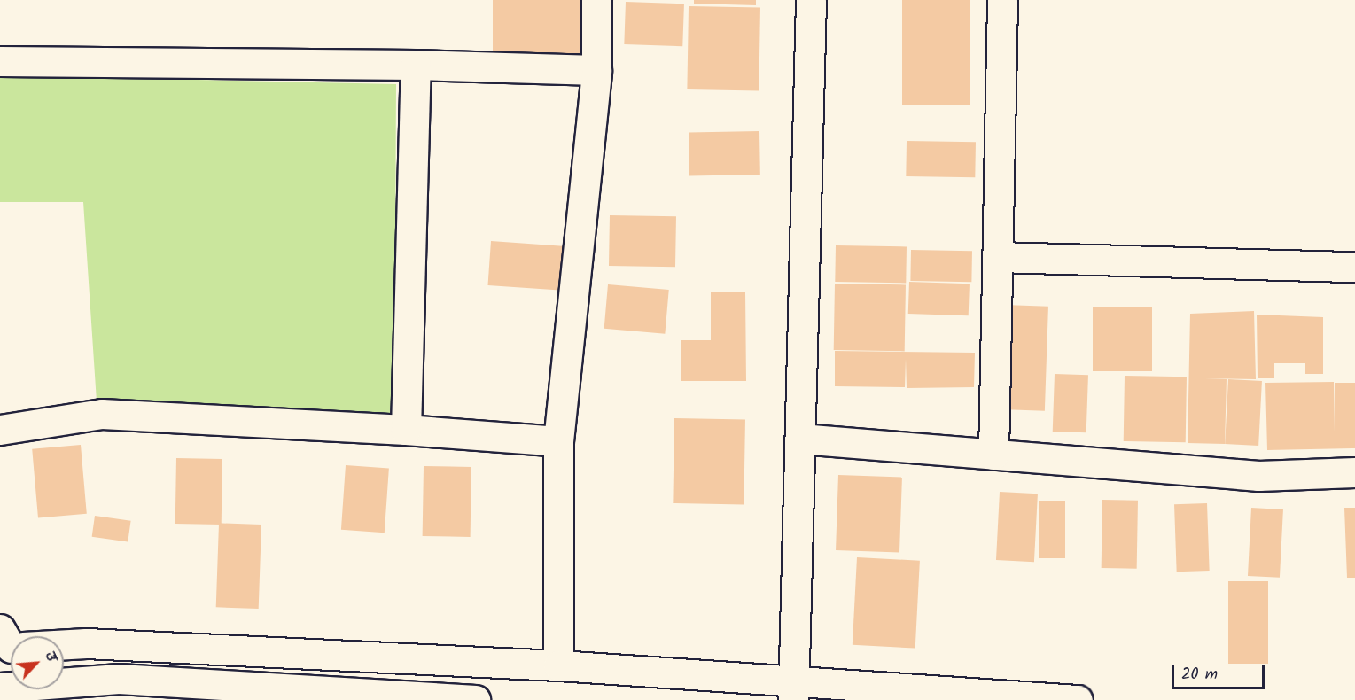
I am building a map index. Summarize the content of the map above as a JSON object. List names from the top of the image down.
{
  "scale_bar": "20 m",
  "north": "top right"
}
